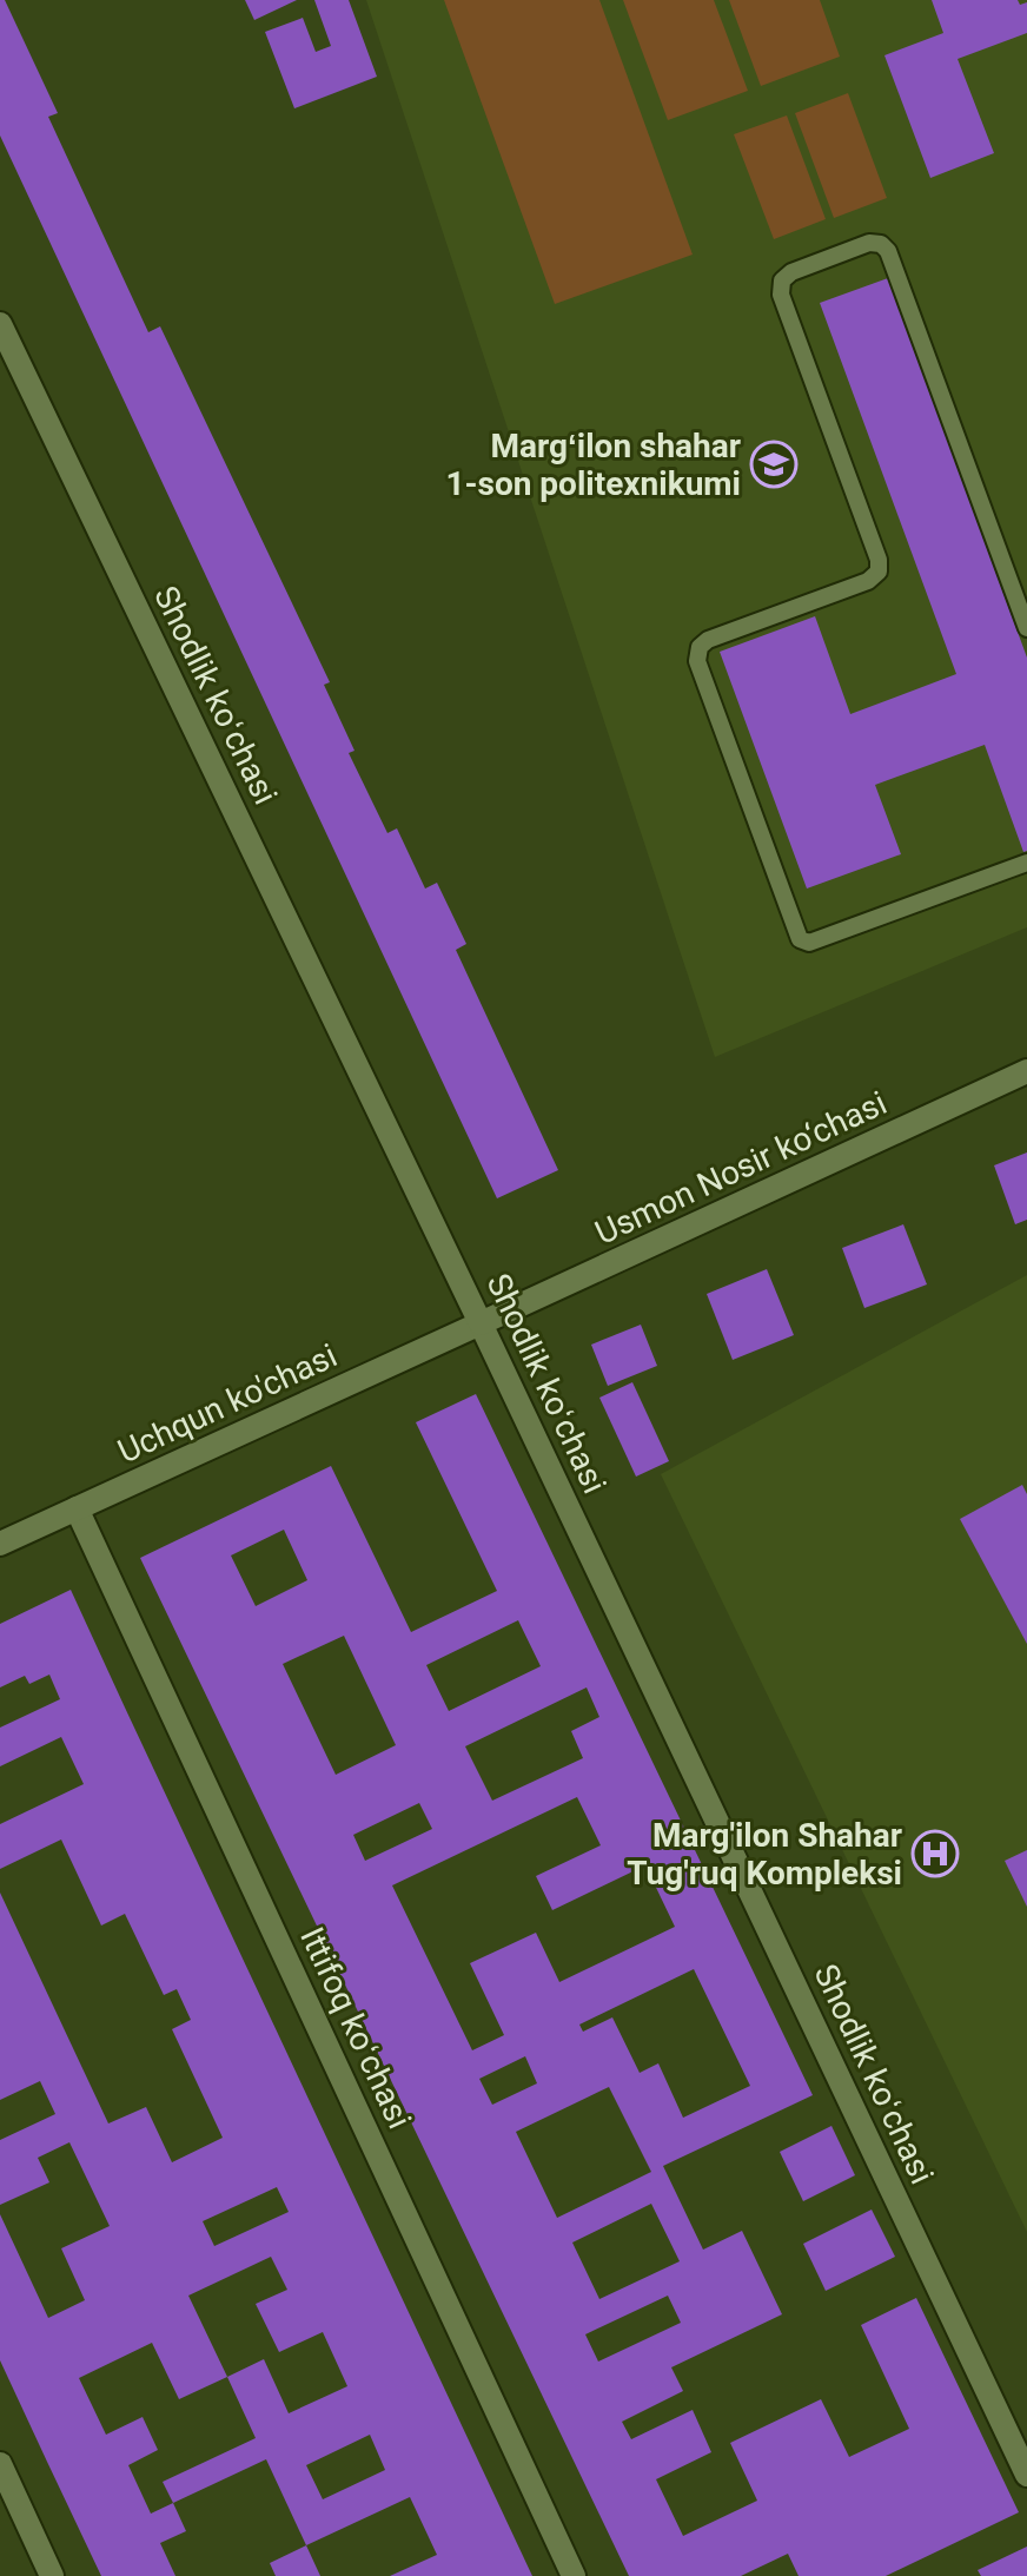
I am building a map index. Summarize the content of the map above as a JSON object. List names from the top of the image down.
{
  "streets": {
    "street": [
      "Shodlik koʻchasi",
      "Usmon Nosir ko‘chasi",
      "Uchqun ko'chasi",
      "Ittifoq koʻchasi"
    ]
  },
  "crossings": [
    ["Shodlik koʻchasi", "Usmon Nosir ko‘chasi"],
    ["Shodlik koʻchasi", "Uchqun ko'chasi"],
    ["Usmon Nosir ko‘chasi", "Uchqun ko'chasi"],
    ["Uchqun ko'chasi", "Ittifoq koʻchasi"]
  ],
  "places": {
    "school or university": ["Margʻilon shahar 1-son politexnikumi"],
    "hospital": ["Marg'ilon Shahar Tug'ruq Kompleksi"]
  }
}
